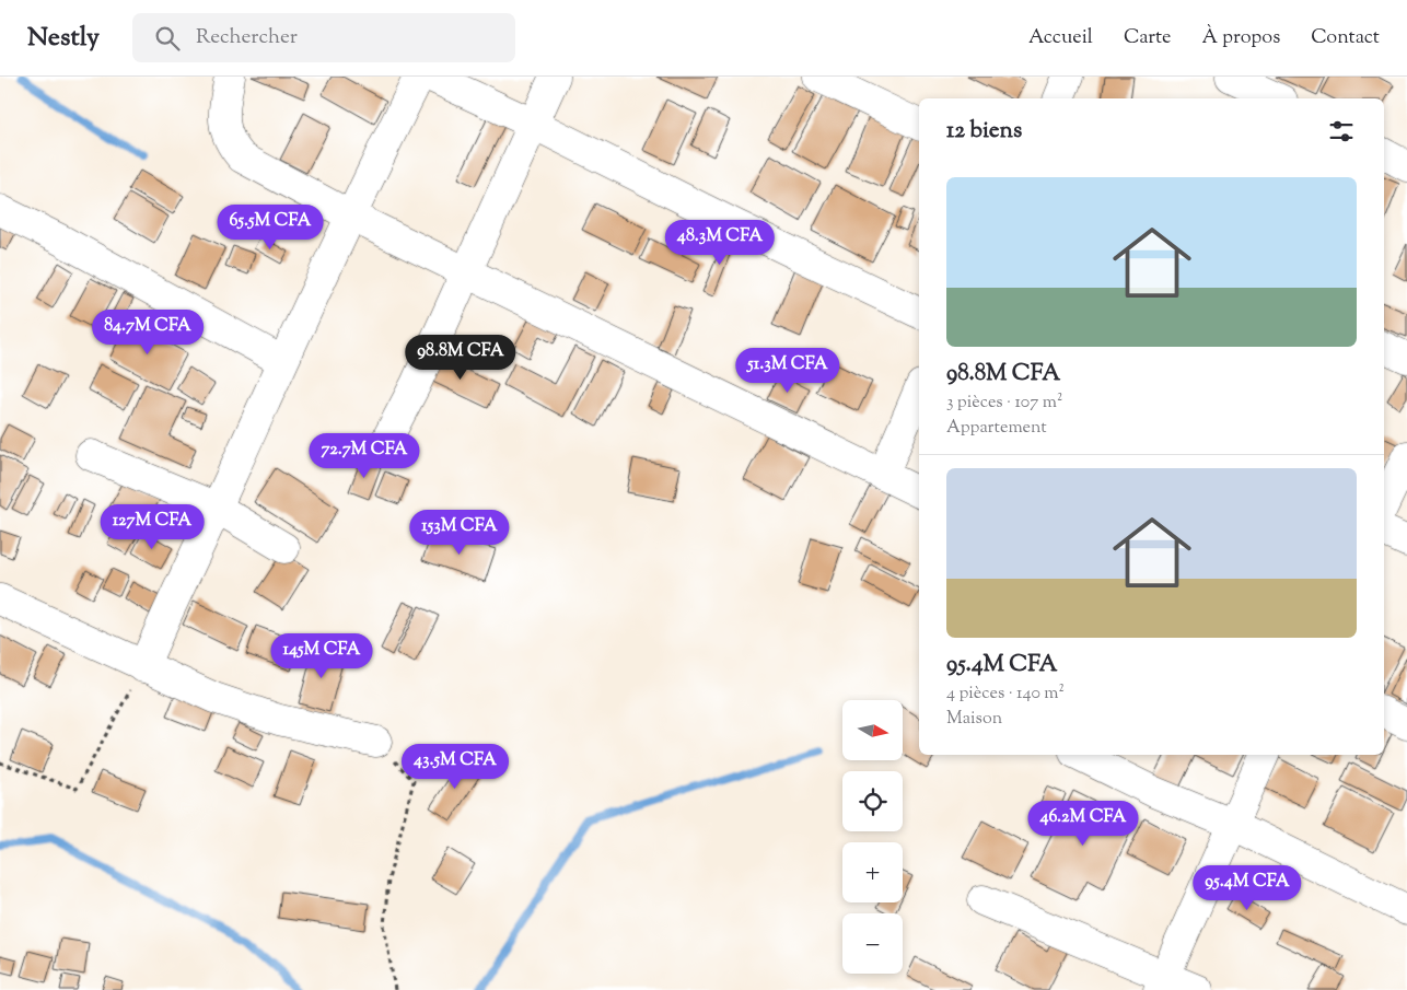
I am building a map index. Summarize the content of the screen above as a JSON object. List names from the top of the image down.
{
  "north": "right",
  "page": {
    "header": "Nestly",
    "search": "Rechercher",
    "nav": [
      "Accueil",
      "Carte",
      "À propos",
      "Contact"
    ],
    "heading": "12 biens",
    "list": [
      {
        "name": "98.8M CFA",
        "note": "3 pièces · 107 m² · Appartement"
      },
      {
        "name": "95.4M CFA",
        "note": "4 pièces · 140 m² · Maison"
      }
    ],
    "price": [
      "65.5M CFA",
      "48.3M CFA",
      "84.7M CFA",
      "98.8M CFA",
      "51.3M CFA",
      "72.7M CFA",
      "127M CFA",
      "153M CFA",
      "145M CFA",
      "43.5M CFA",
      "46.2M CFA",
      "95.4M CFA"
    ],
    "map_buttons": ["+", "−"]
  }
}
